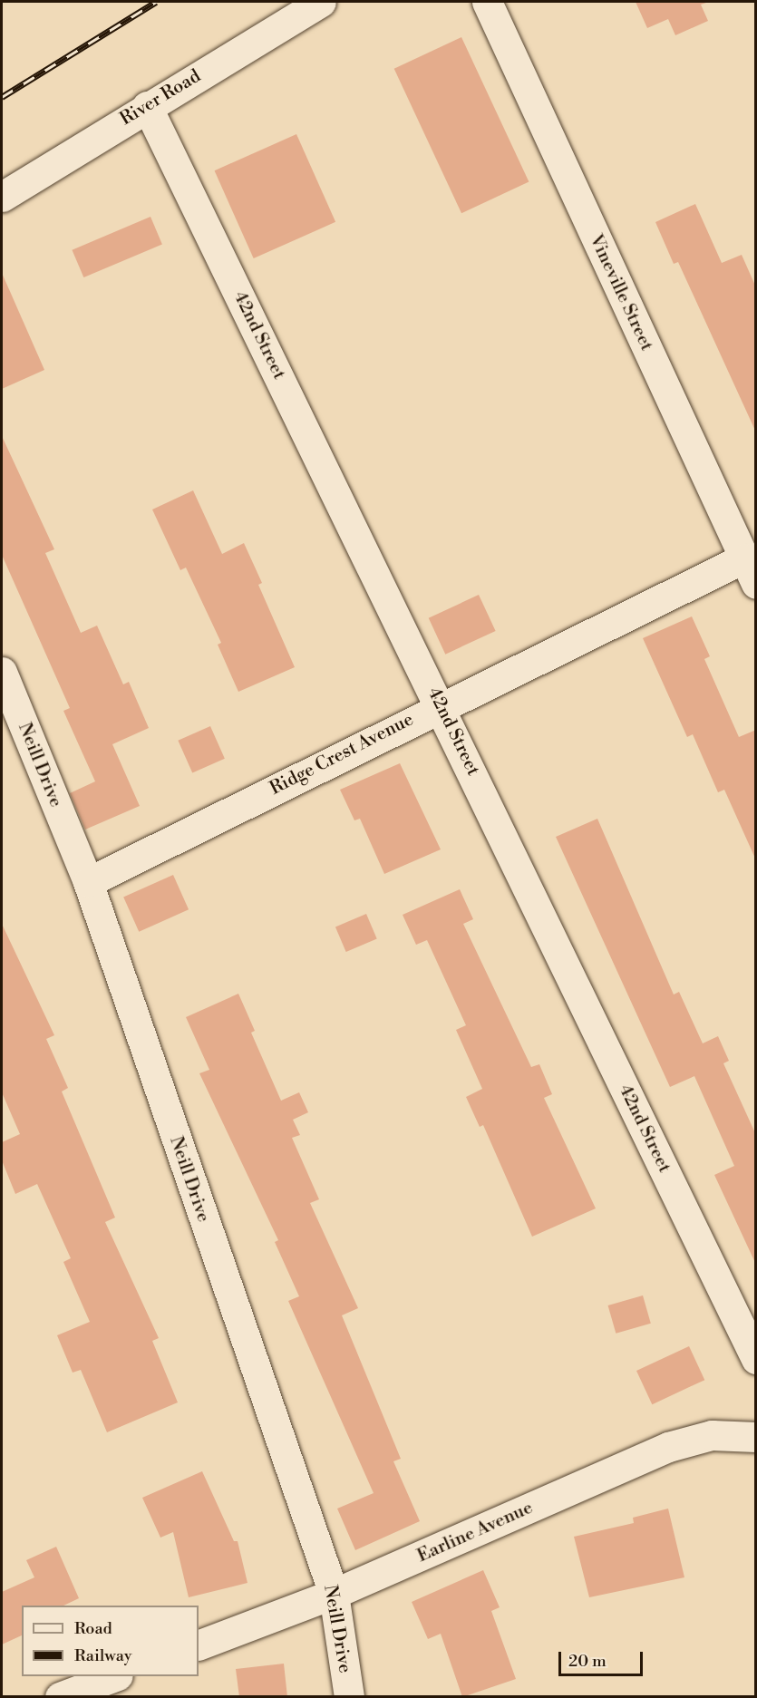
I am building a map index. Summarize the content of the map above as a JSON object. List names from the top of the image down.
{
  "streets": {
    "street": [
      "River Road",
      "Vineville Street",
      "42nd Street",
      "Ridge Crest Avenue",
      "Neill Drive",
      "Earline Avenue"
    ]
  },
  "crossings": [
    ["River Road", "42nd Street"],
    ["Vineville Street", "Ridge Crest Avenue"],
    ["42nd Street", "Ridge Crest Avenue"],
    ["Ridge Crest Avenue", "Neill Drive"],
    ["Neill Drive", "Earline Avenue"]
  ],
  "legend": ["Road", "Railway"],
  "scale_bar": "20 m"
}
